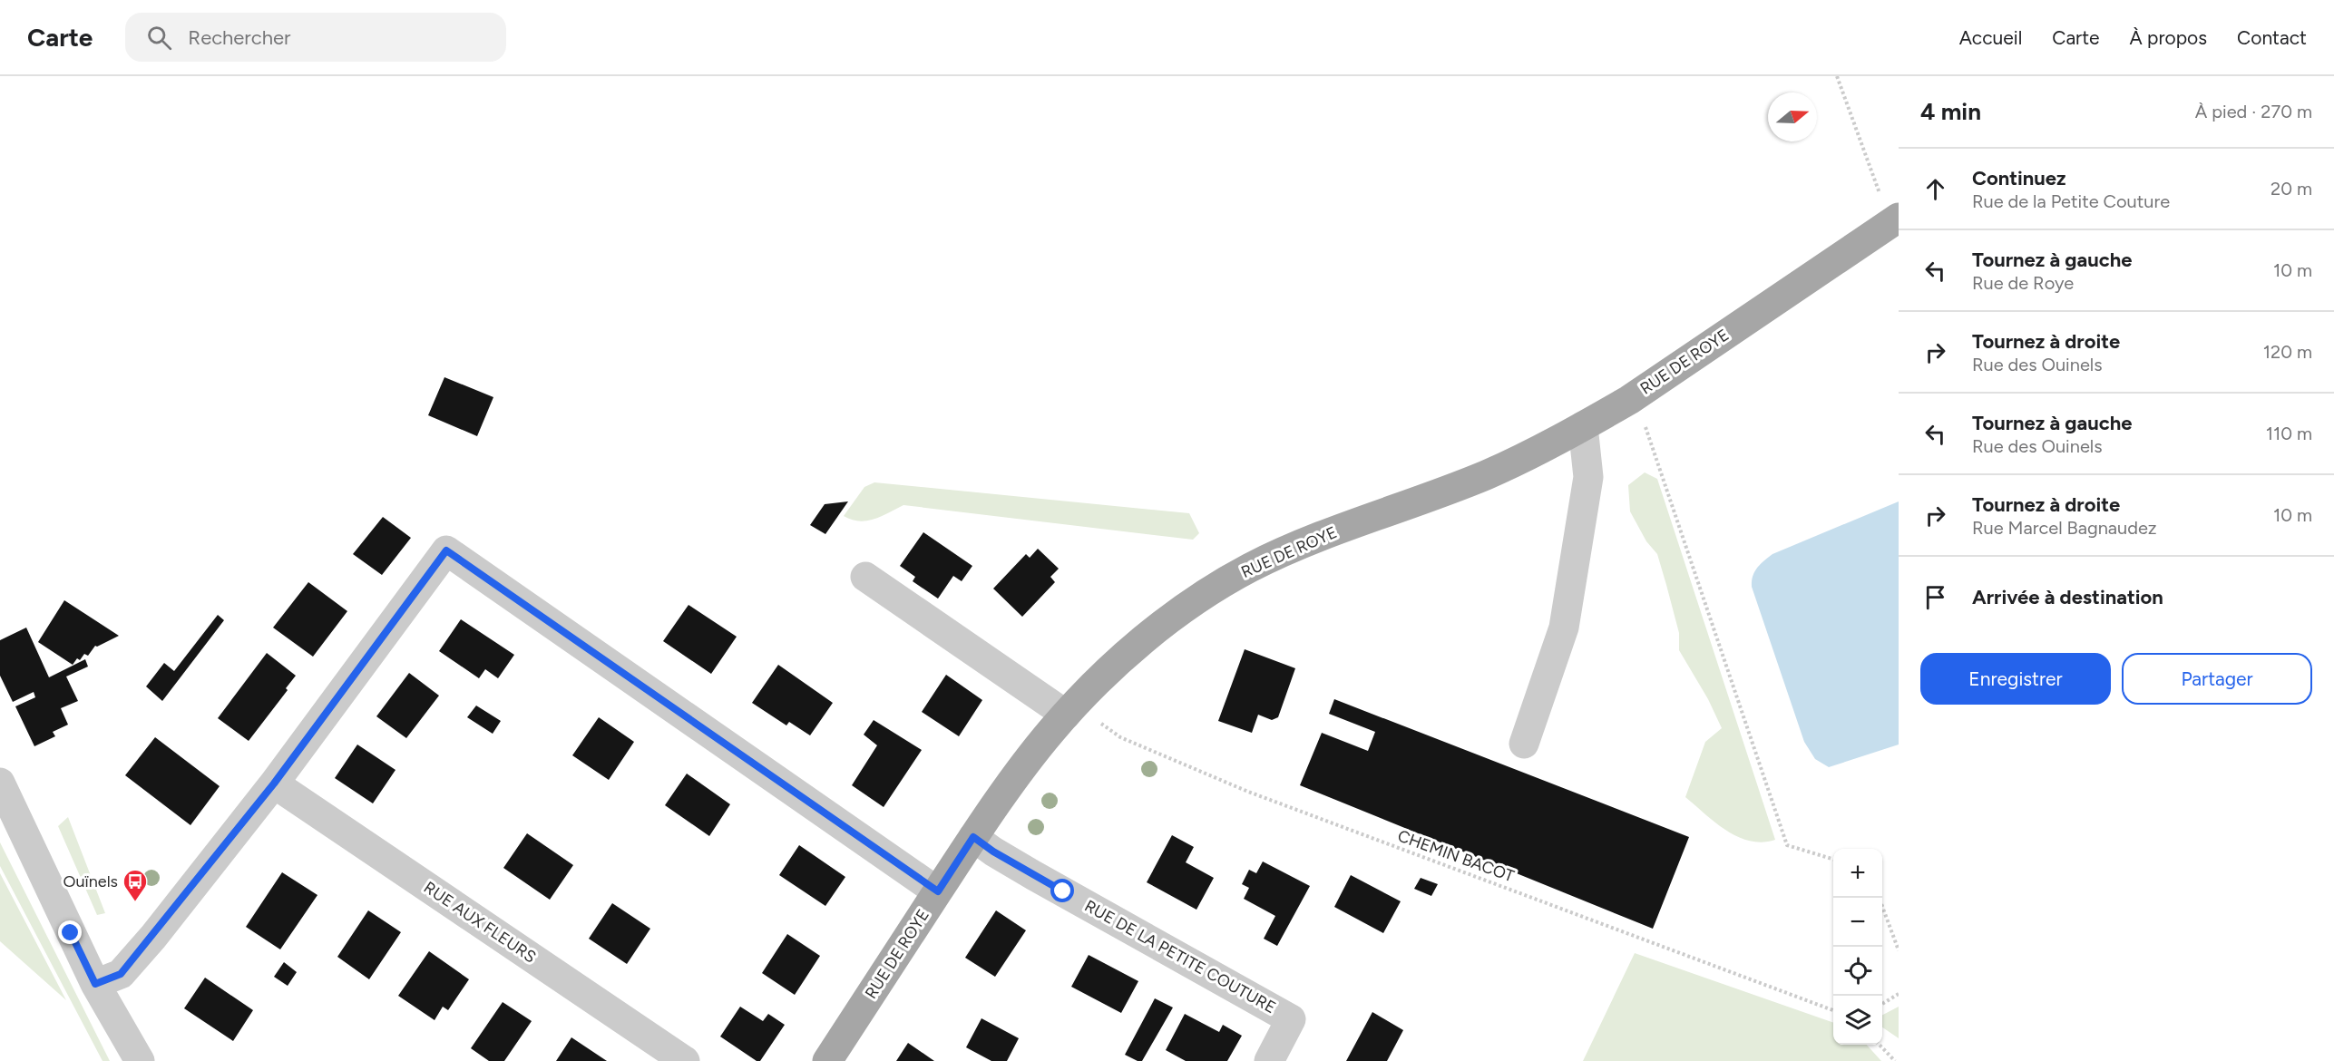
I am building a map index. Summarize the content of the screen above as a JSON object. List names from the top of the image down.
{
  "streets": {
    "main road": ["RUE DE ROYE"],
    "street": ["RUE AUX FLEURS", "RUE DE LA PETITE COUTURE"],
    "path": ["CHEMIN BACOT"]
  },
  "crossings": [
    ["RUE DE ROYE", "CHEMIN BACOT"],
    ["RUE DE ROYE", "RUE DE LA PETITE COUTURE"]
  ],
  "places": {
    "bus stop": ["Ouïnels"]
  },
  "north": "right",
  "page": {
    "header": "Carte",
    "search": "Rechercher",
    "nav": [
      "Accueil",
      "Carte",
      "À propos",
      "Contact"
    ],
    "heading": ["4 min", "À pied · 270 m"],
    "list": [
      ["Continuez", "Rue de la Petite Couture", "20 m"],
      ["Tournez à gauche", "Rue de Roye", "10 m"],
      ["Tournez à droite", "Rue des Ouinels", "120 m"],
      ["Tournez à gauche", "Rue des Ouinels", "110 m"],
      ["Tournez à droite", "Rue Marcel Bagnaudez", "10 m"],
      "Arrivée à destination"
    ],
    "buttons": ["Enregistrer", "Partager"],
    "map_buttons": ["+", "−"]
  }
}
